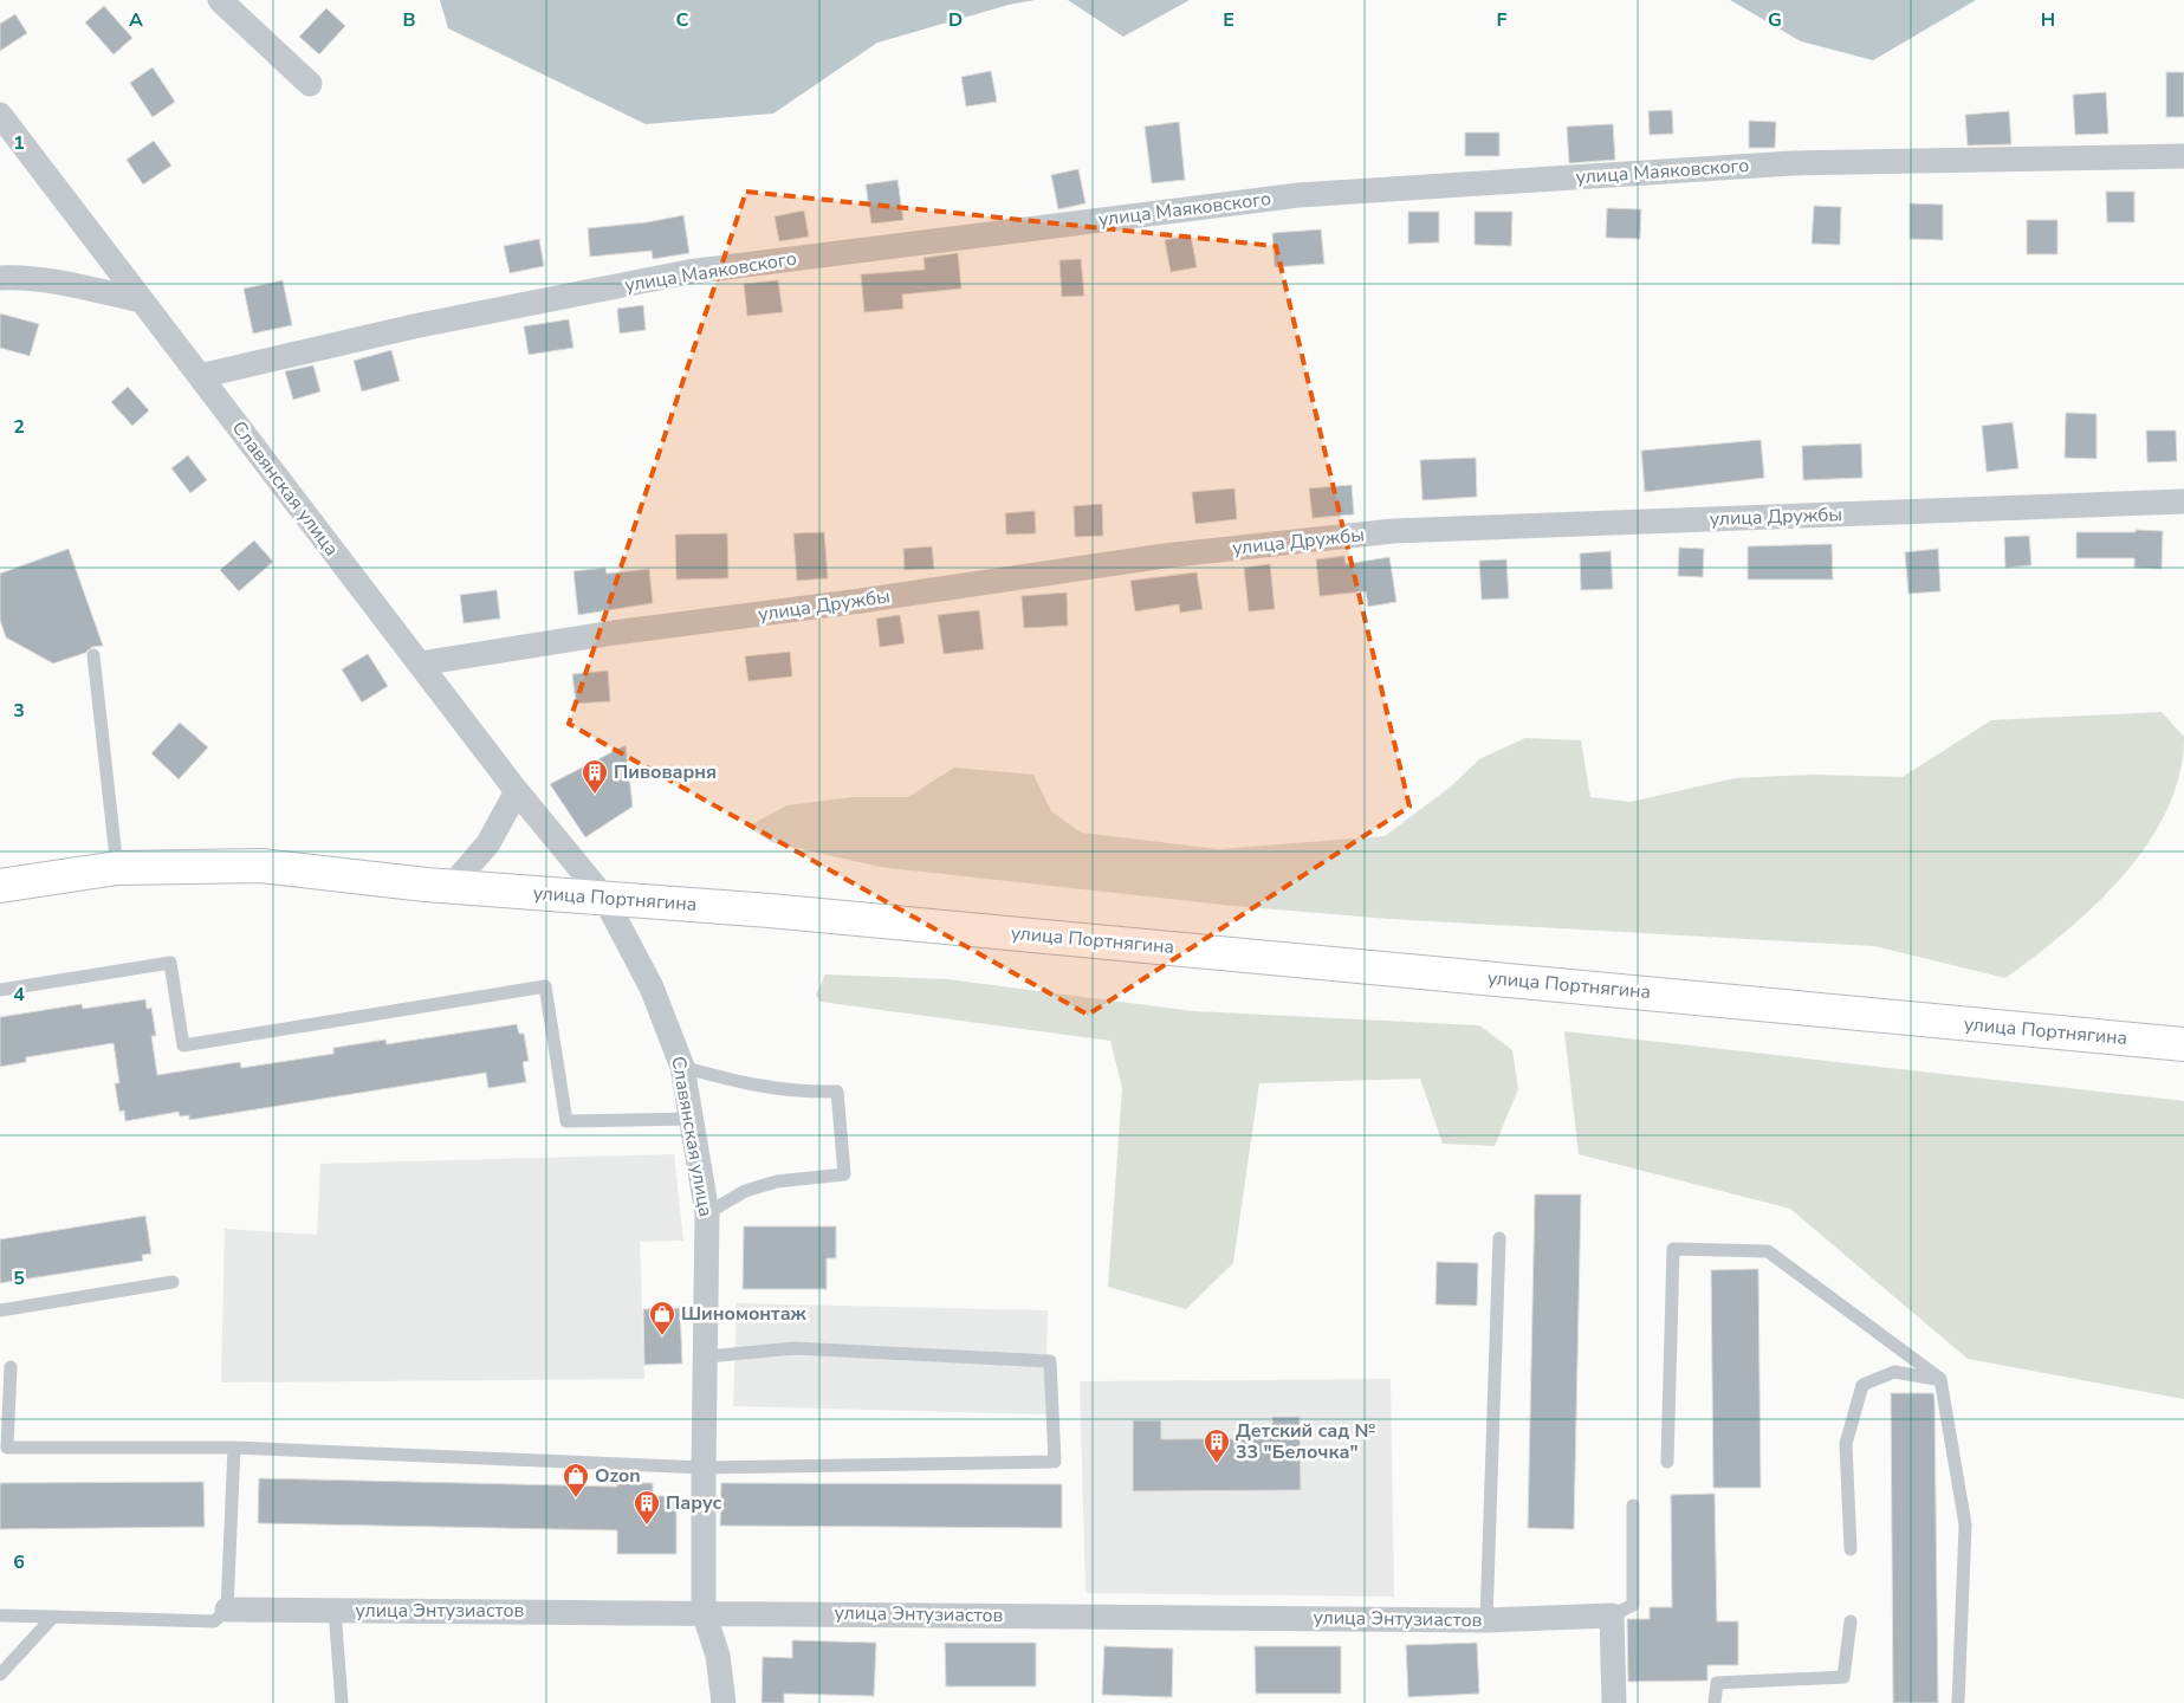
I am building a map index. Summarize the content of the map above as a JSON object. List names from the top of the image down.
{
  "streets": {
    "main road": ["улица Портнягина"],
    "street": [
      "улица Маяковского",
      "Славянская улица",
      "улица Дружбы",
      "улица Энтузиастов"
    ]
  },
  "crossings": [
    ["улица Маяковского", "Славянская улица"],
    ["Славянская улица", "улица Дружбы"],
    ["Славянская улица", "улица Портнягина"],
    ["Славянская улица", "улица Энтузиастов"]
  ],
  "places": {
    "building": ["Пивоварня", "Детский сад № 33 \"Белочка\"", "Парус"],
    "shop": ["Шиномонтаж", "Ozon"]
  },
  "grid": {
    "columns": [
      "A",
      "B",
      "C",
      "D",
      "E",
      "F",
      "G",
      "H"
    ],
    "rows": [
      "1",
      "2",
      "3",
      "4",
      "5",
      "6"
    ]
  }
}
